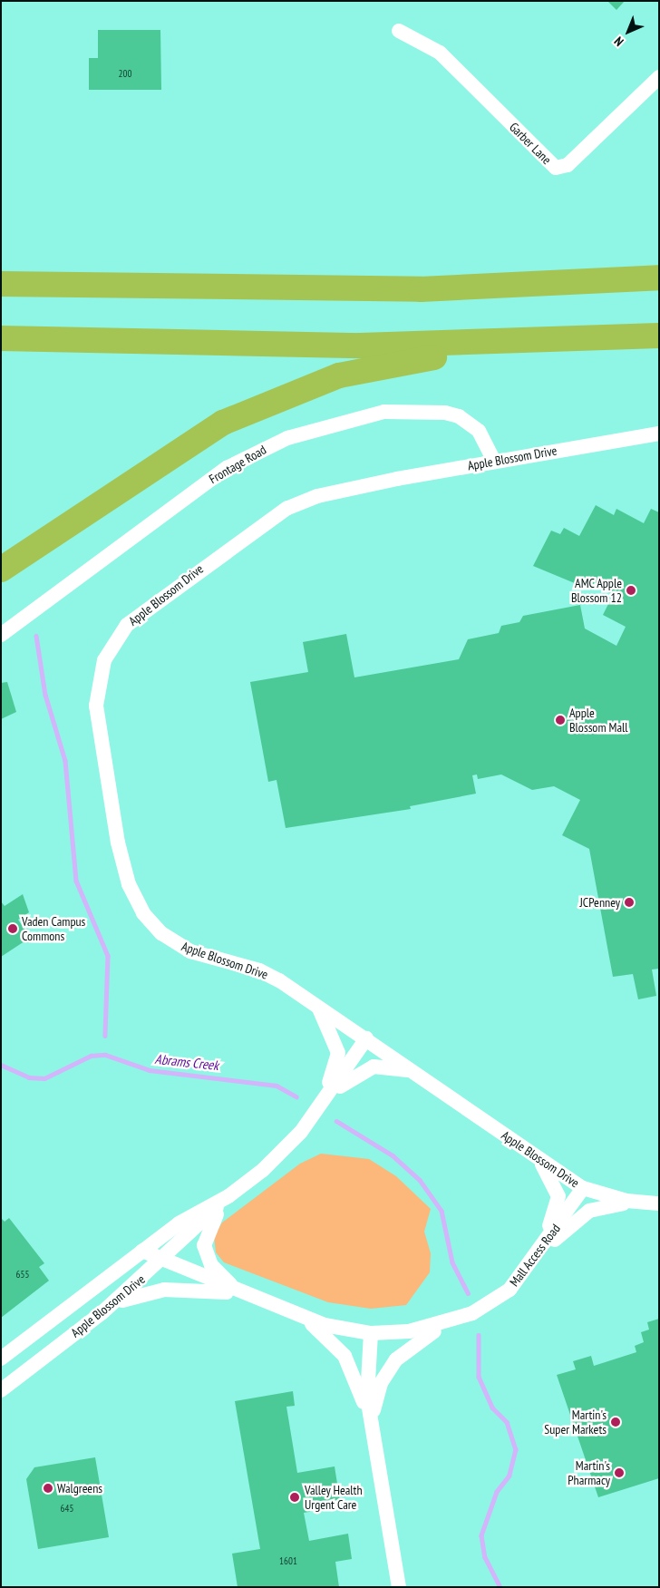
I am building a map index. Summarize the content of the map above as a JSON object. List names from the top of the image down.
{
  "streets": {
    "street": [
      "Garber Lane",
      "Apple Blossom Drive",
      "Frontage Road",
      "Mall Access Road"
    ]
  },
  "crossings": [
    ["Apple Blossom Drive", "Frontage Road"],
    ["Apple Blossom Drive", "Mall Access Road"]
  ],
  "water": ["Abrams Creek"],
  "places": [
    "AMC Apple Blossom 12",
    "Apple Blossom Mall",
    "JCPenney",
    "Vaden Campus Commons",
    "Martin's Super Markets",
    "Martin's Pharmacy",
    "Walgreens",
    "Valley Health Urgent Care"
  ],
  "house_numbers": [
    "200",
    "655",
    "645",
    "1601"
  ],
  "north": "bottom left"
}
